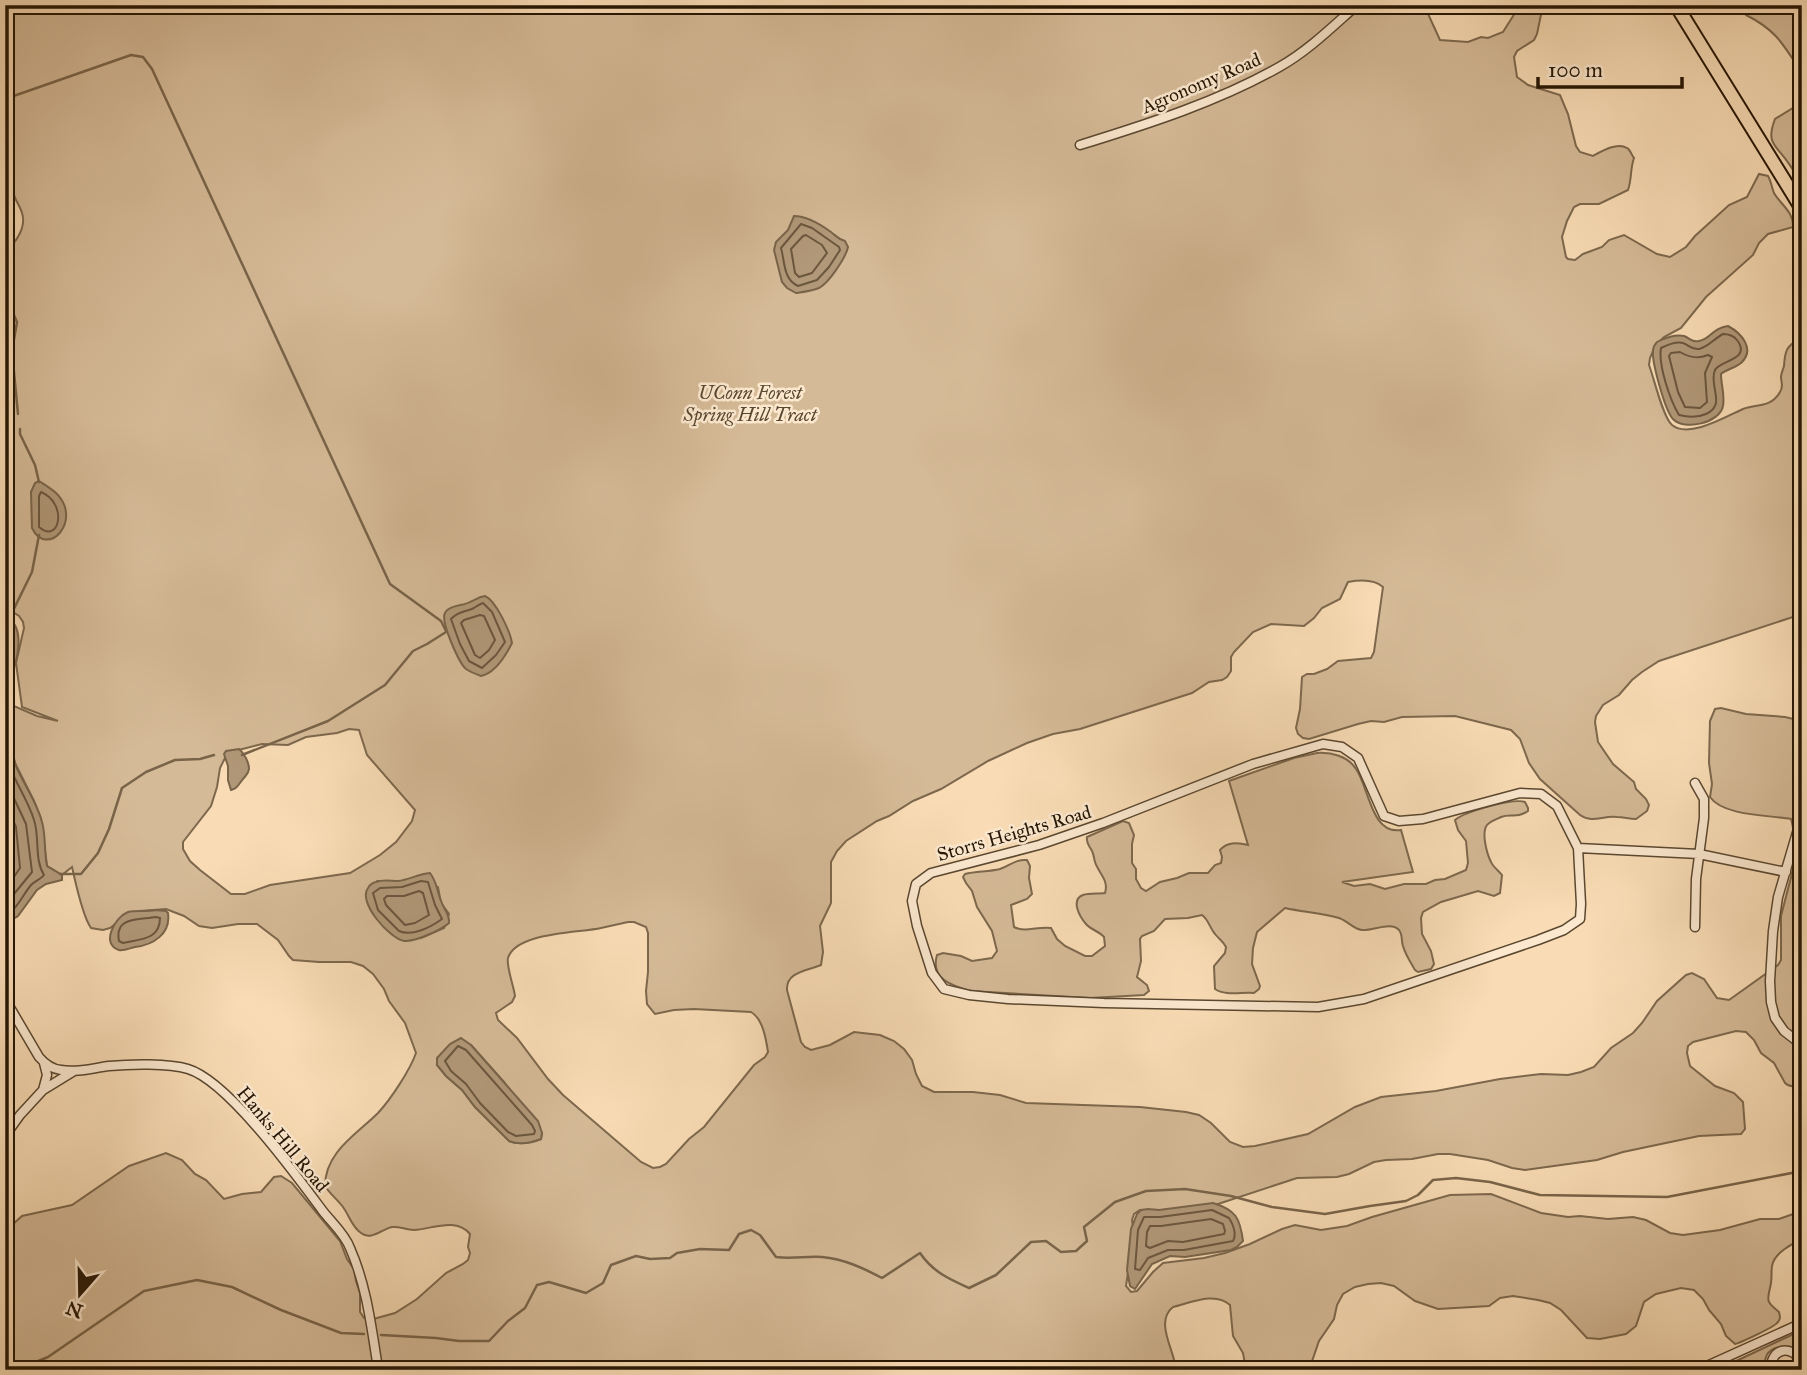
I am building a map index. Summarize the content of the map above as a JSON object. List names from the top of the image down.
{
  "streets": {
    "street": ["Agronomy Road", "Storrs Heights Road", "Hanks Hill Road"]
  },
  "parks": ["UConn Forest Spring Hill Tract"],
  "scale_bar": "100 m",
  "north": "bottom"
}
